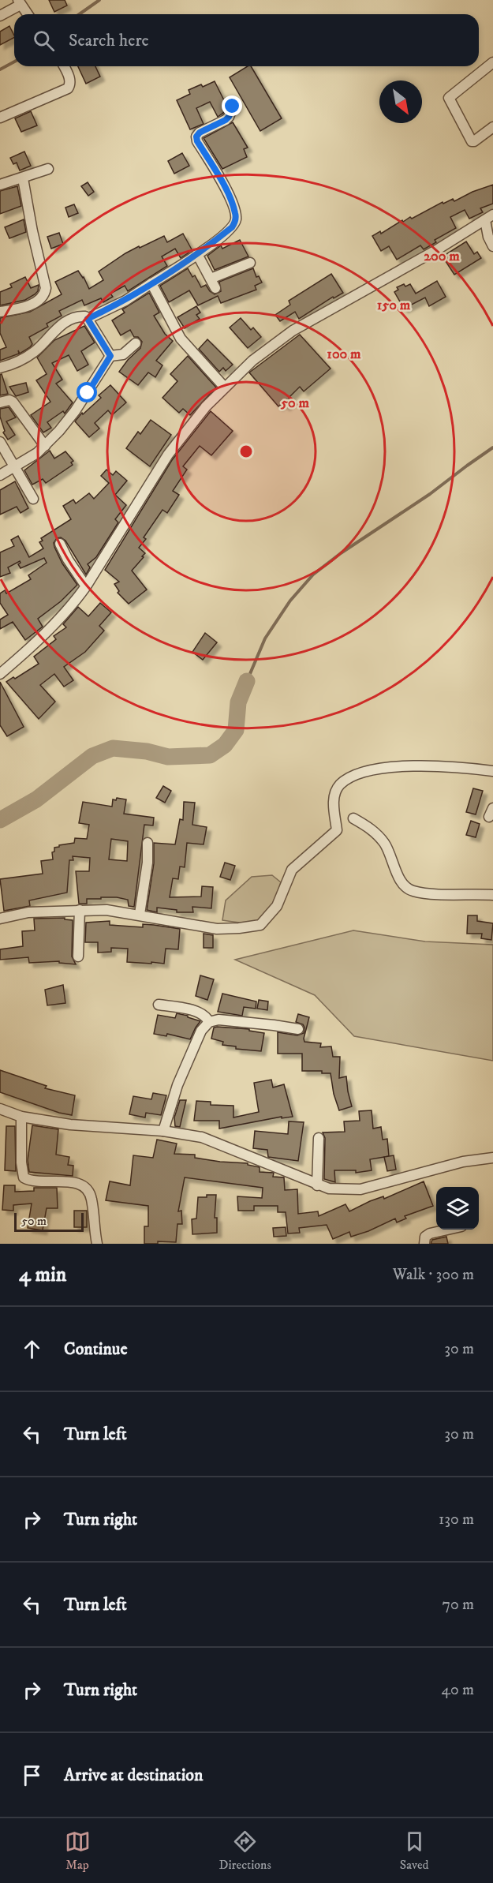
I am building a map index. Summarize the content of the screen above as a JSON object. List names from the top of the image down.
{
  "scale_bar": "50 m",
  "north": "bottom right",
  "page": {
    "search": "Search here",
    "scale": "50 m",
    "heading": ["4 min", "Walk · 300 m"],
    "list": [
      ["Continue", "30 m"],
      ["Turn left", "30 m"],
      ["Turn right", "130 m"],
      ["Turn left", "70 m"],
      ["Turn right", "40 m"],
      "Arrive at destination"
    ],
    "nav": ["Map", "Directions", "Saved"]
  },
  "rings": [
    "200 m",
    "150 m",
    "100 m",
    "50 m"
  ]
}
